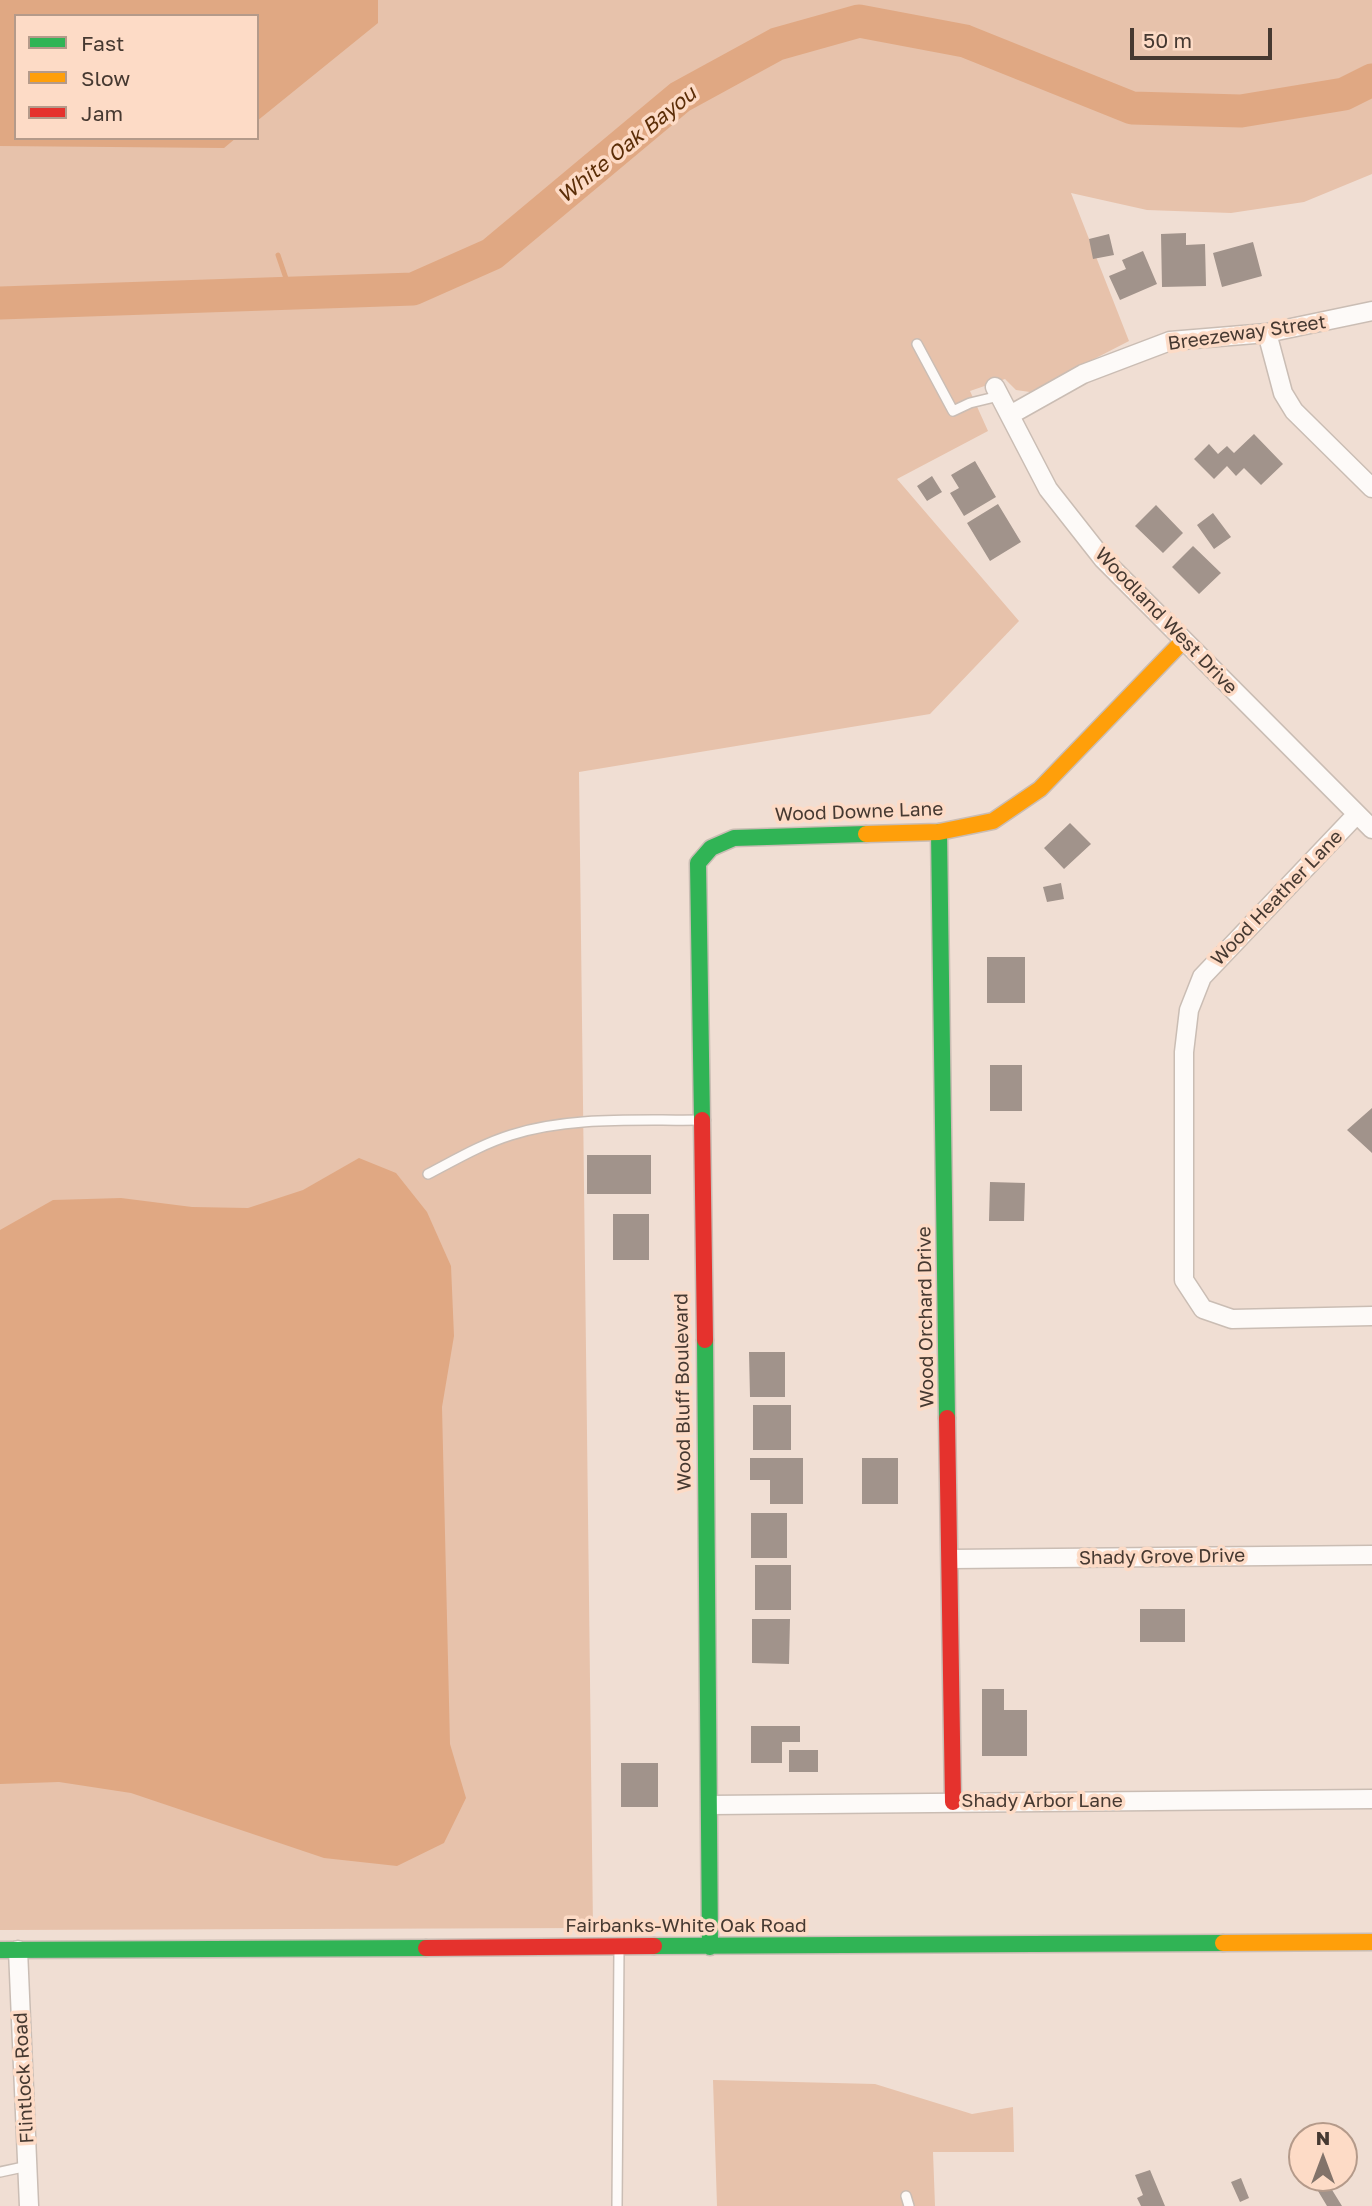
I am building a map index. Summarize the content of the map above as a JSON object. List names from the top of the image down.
{
  "streets": {
    "street": [
      "Breezeway Street",
      "Woodland West Drive",
      "Wood Downe Lane",
      "Wood Heather Lane",
      "Wood Orchard Drive",
      "Wood Bluff Boulevard",
      "Shady Grove Drive",
      "Shady Arbor Lane",
      "Fairbanks-White Oak Road",
      "Flintlock Road"
    ]
  },
  "crossings": [
    ["Breezeway Street", "Woodland West Drive"],
    ["Woodland West Drive", "Wood Downe Lane"],
    ["Woodland West Drive", "Wood Heather Lane"],
    ["Wood Downe Lane", "Wood Orchard Drive"],
    ["Wood Downe Lane", "Wood Bluff Boulevard"],
    ["Wood Orchard Drive", "Shady Grove Drive"],
    ["Wood Orchard Drive", "Shady Arbor Lane"],
    ["Wood Bluff Boulevard", "Shady Arbor Lane"],
    ["Wood Bluff Boulevard", "Fairbanks-White Oak Road"],
    ["Fairbanks-White Oak Road", "Flintlock Road"]
  ],
  "water": ["White Oak Bayou"],
  "legend": ["Fast", "Slow", "Jam"],
  "scale_bar": "50 m",
  "north": "top"
}
